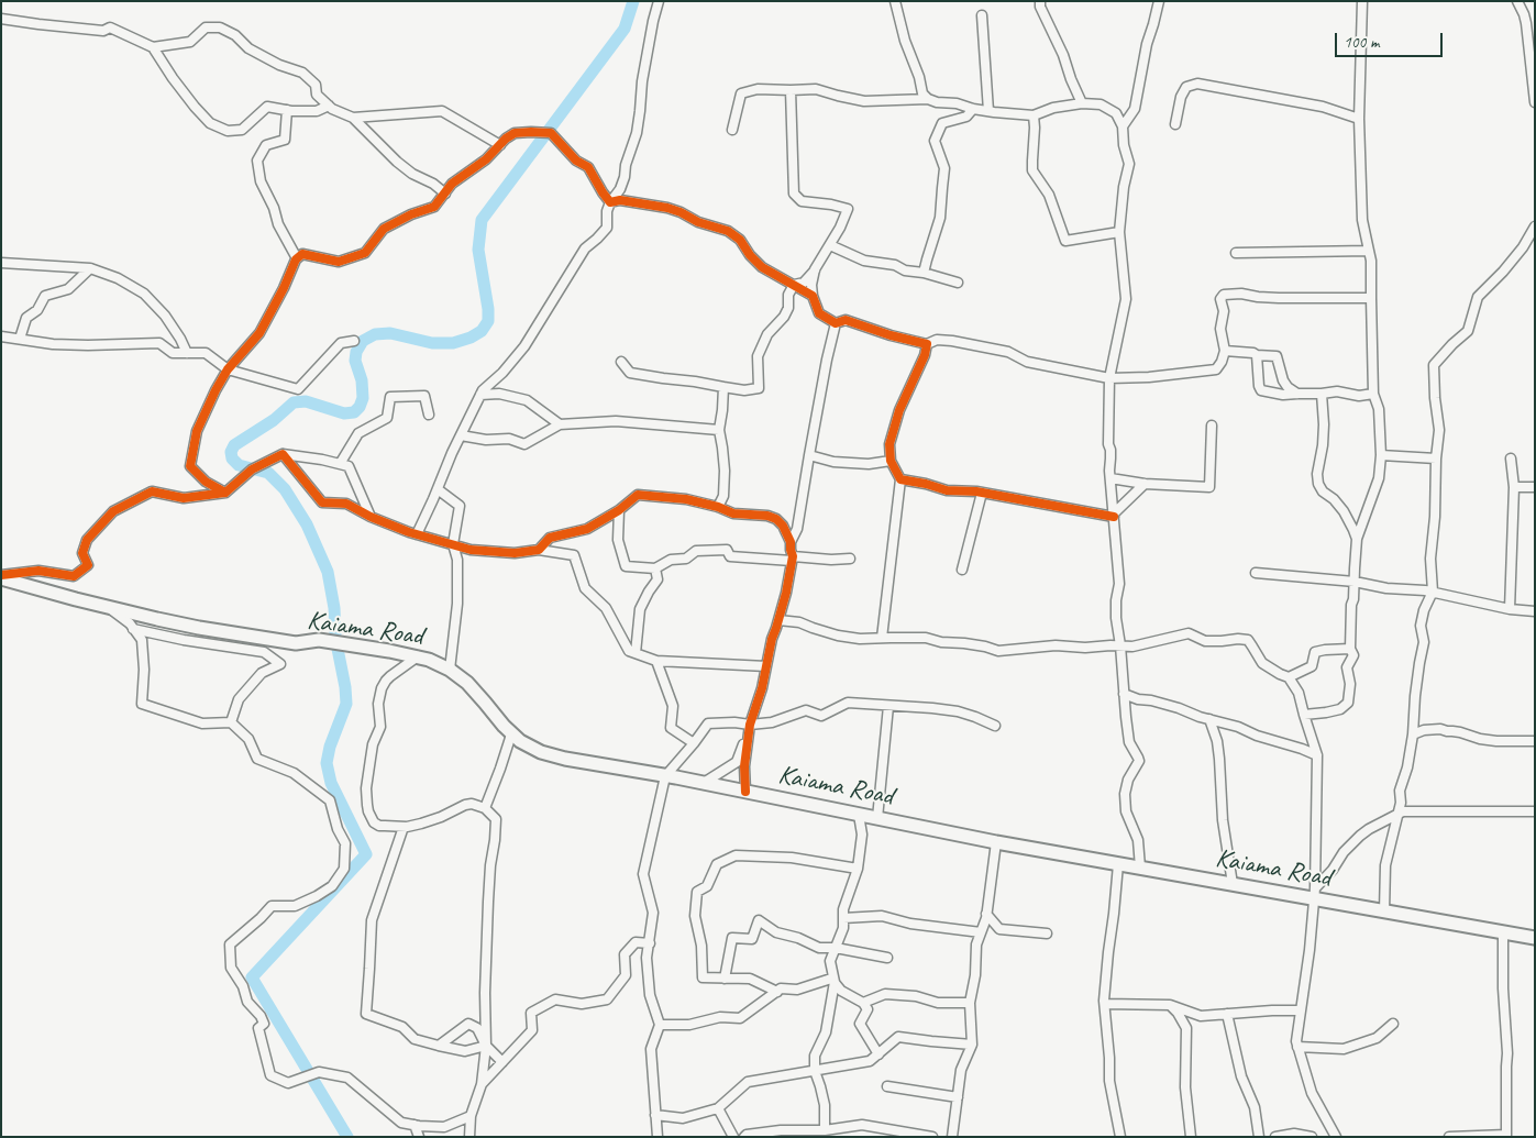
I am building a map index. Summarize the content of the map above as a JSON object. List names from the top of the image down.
{
  "streets": {
    "highway": ["Kaiama Road"]
  },
  "scale_bar": "100 m"
}
